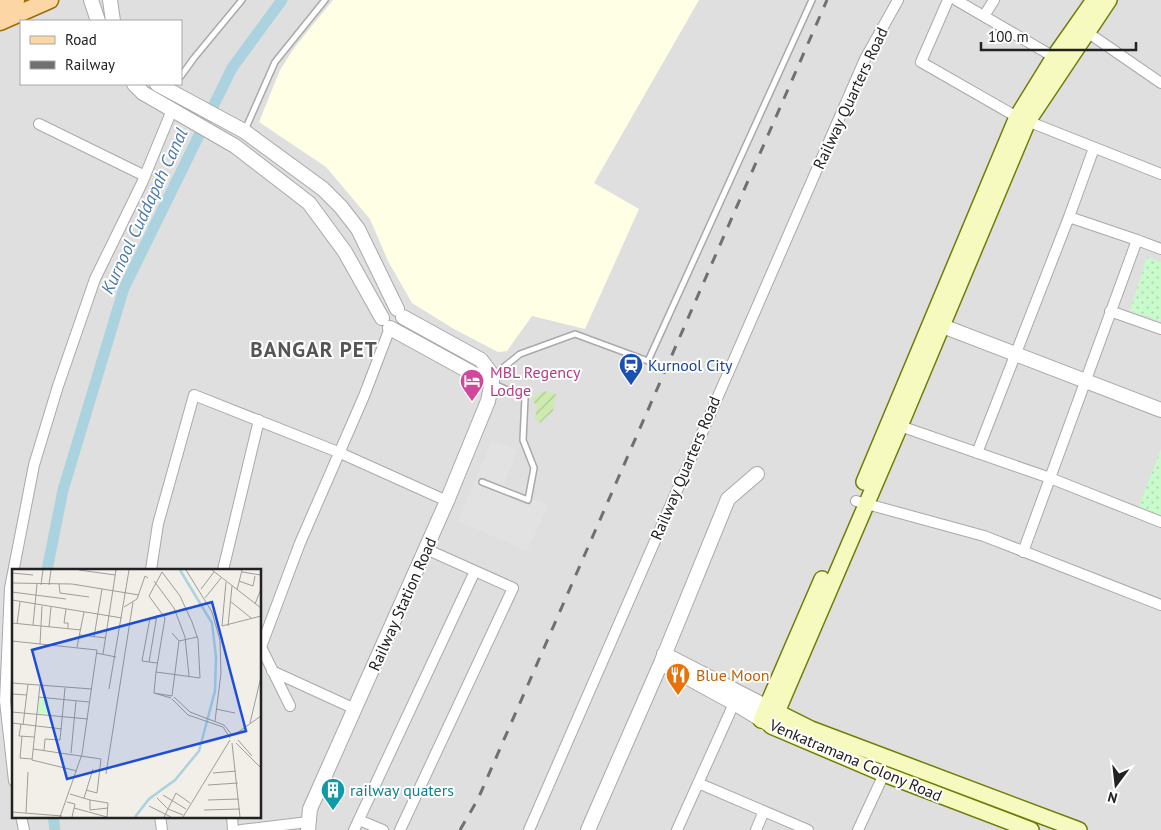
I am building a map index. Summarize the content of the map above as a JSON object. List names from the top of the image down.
{
  "streets": {
    "main road": ["Venkatramana Colony Road"],
    "street": ["Railway Quarters Road", "Railway Station Road"]
  },
  "districts": ["BANGAR PET"],
  "water": ["Kurnool Cuddapah Canal"],
  "places": {
    "station": ["Kurnool City"],
    "hotel": ["MBL Regency Lodge"],
    "restaurant": ["Blue Moon"],
    "building": ["railway quaters"]
  },
  "legend": ["Road", "Railway"],
  "scale_bar": "100 m",
  "north": "bottom"
}
